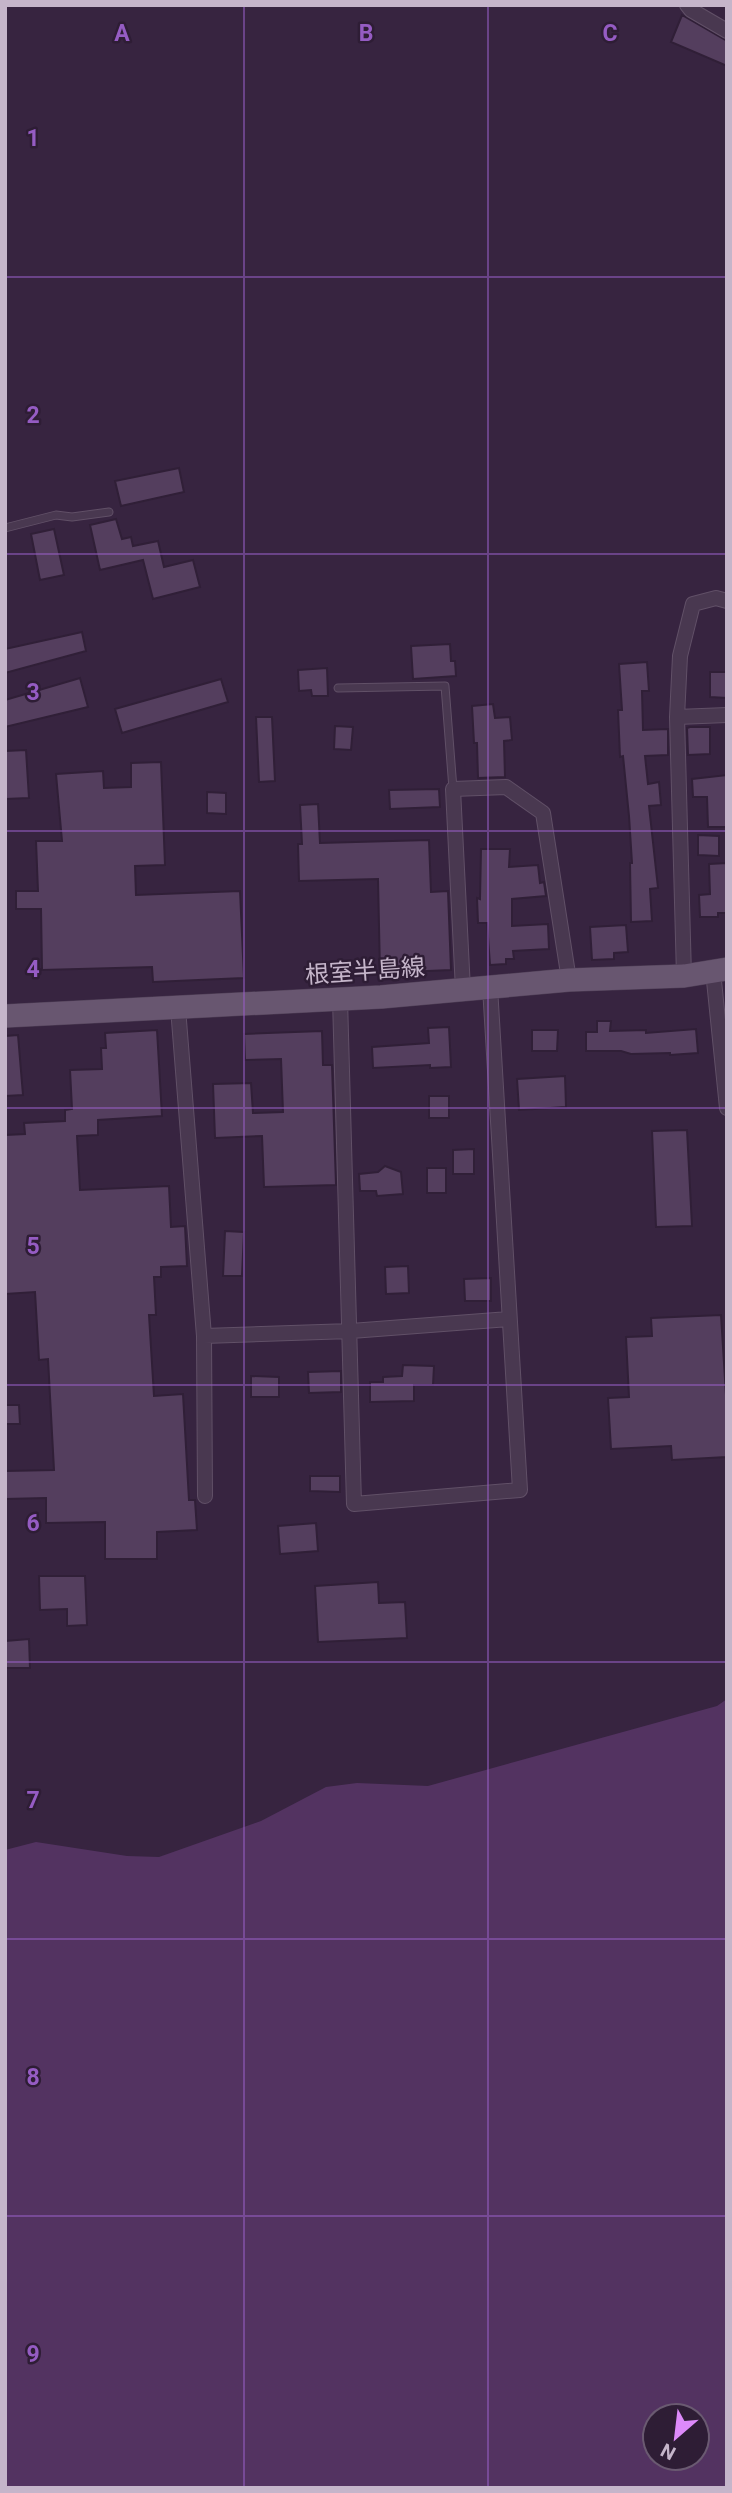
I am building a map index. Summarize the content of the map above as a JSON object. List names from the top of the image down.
{
  "streets": {
    "main road": ["根室半島線"]
  },
  "north": "bottom left",
  "grid": {
    "columns": ["A", "B", "C"],
    "rows": [
      "1",
      "2",
      "3",
      "4",
      "5",
      "6",
      "7",
      "8",
      "9"
    ]
  }
}
